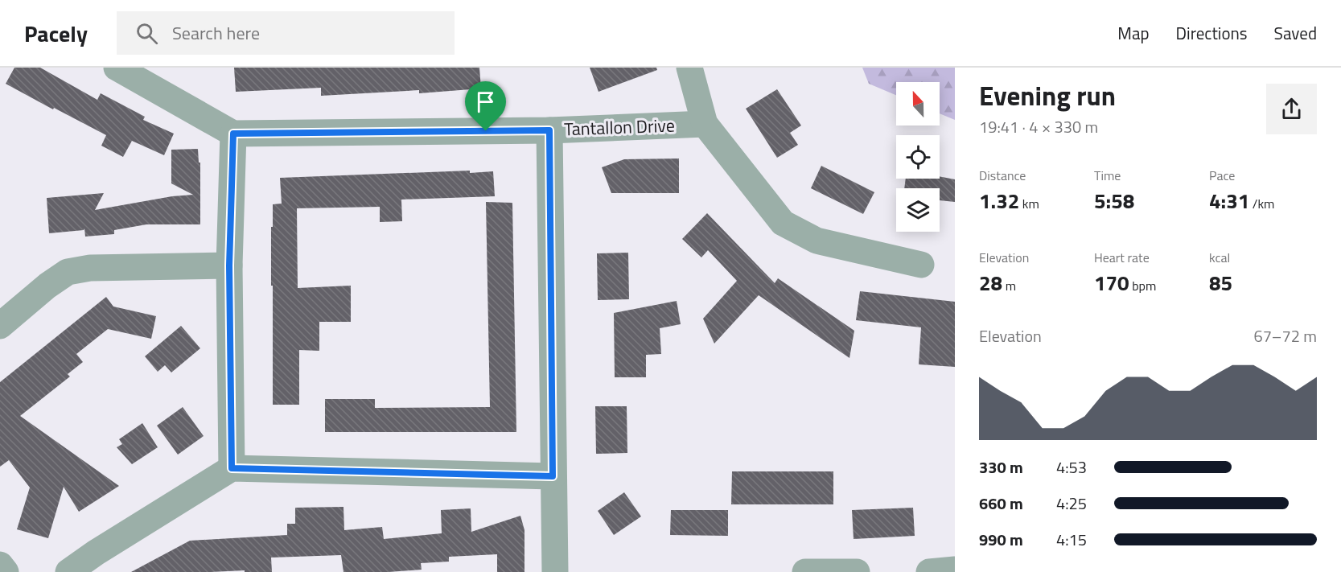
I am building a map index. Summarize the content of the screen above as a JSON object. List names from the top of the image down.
{
  "streets": {
    "street": ["Tantallon Drive"]
  },
  "north": "top",
  "page": {
    "header": "Pacely",
    "search": "Search here",
    "nav": ["Map", "Directions", "Saved"],
    "heading": ["Evening run", "19:41 · 4 × 330 m"],
    "stats": [
      ["Distance", "1.32 km"],
      ["Time", "5:58"],
      ["Pace", "4:31 /km"],
      ["Elevation", "28 m"],
      ["Heart rate", "170 bpm"],
      ["kcal", "85"]
    ],
    "chart": ["Elevation", "67–72 m"],
    "list": [
      {
        "name": "330 m",
        "note": "4:53"
      },
      {
        "name": "660 m",
        "note": "4:25"
      },
      {
        "name": "990 m",
        "note": "4:15"
      }
    ]
  }
}
